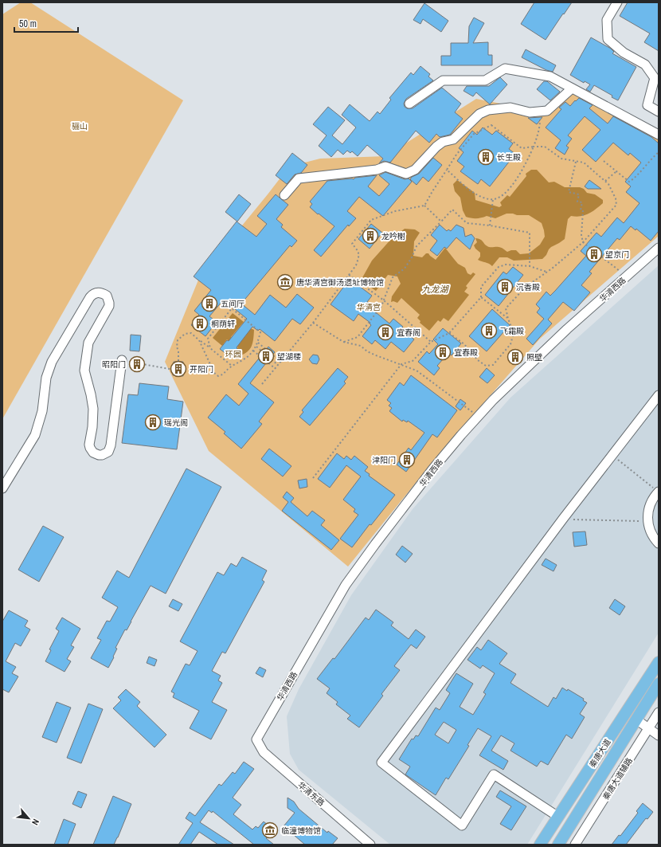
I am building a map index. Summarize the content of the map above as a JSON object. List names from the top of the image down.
{
  "streets": {
    "main road": ["秦唐大道"],
    "street": ["华清西路", "秦唐大道辅路", "华清东路"]
  },
  "crossings": [
    ["华清西路", "华清东路"]
  ],
  "water": ["九龙湖"],
  "parks": ["骊山", "华清宫", "环园"],
  "places": {
    "building": [
      "长生殿",
      "龙吟榭",
      "望京门",
      "沉香殿",
      "五间厅",
      "桐荫轩",
      "飞霜殿",
      "宜春阁",
      "宜春殿",
      "望湖楼",
      "照壁",
      "昭阳门",
      "开阳门",
      "瑶光阁",
      "津阳门"
    ],
    "museum": ["唐华清宫御汤遗址博物馆", "临潼博物馆"]
  },
  "scale_bar": "50 m",
  "north": "bottom right"
}
